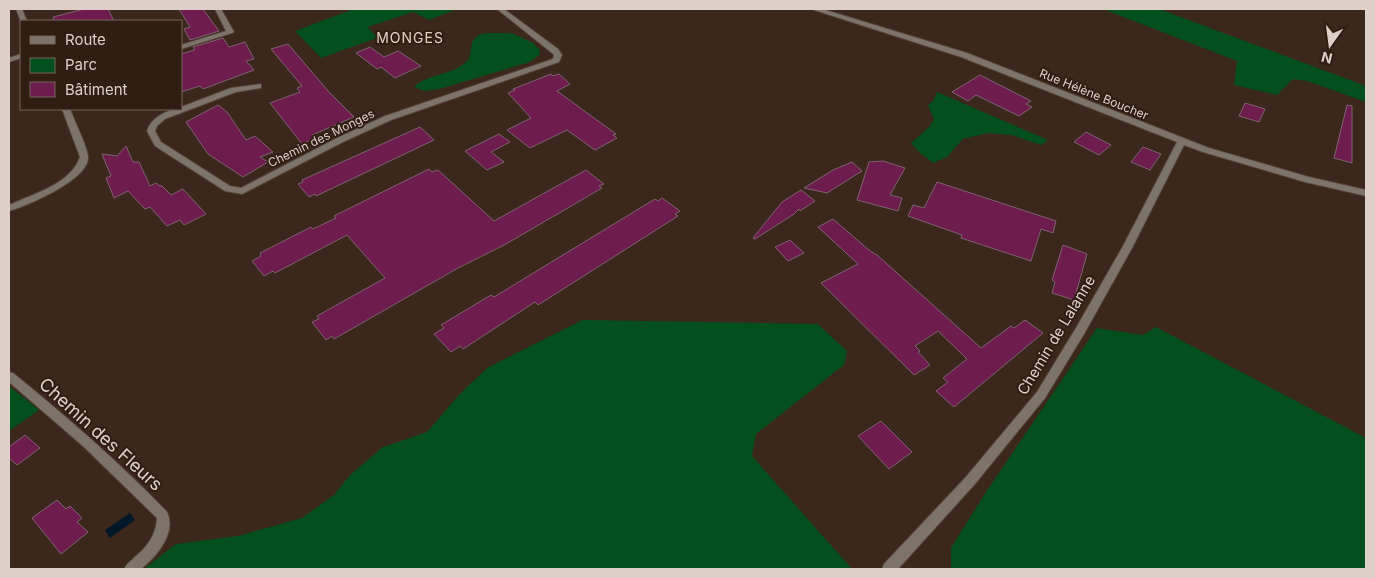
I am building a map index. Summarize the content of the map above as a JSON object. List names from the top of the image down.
{
  "streets": {
    "street": [
      "Rue Hélène Boucher",
      "Chemin des Monges",
      "Chemin de Lalanne",
      "Chemin des Fleurs"
    ]
  },
  "crossings": [
    ["Rue Hélène Boucher", "Chemin de Lalanne"]
  ],
  "districts": ["MONGES"],
  "legend": ["Route", "Parc", "Bâtiment"],
  "north": "bottom"
}
